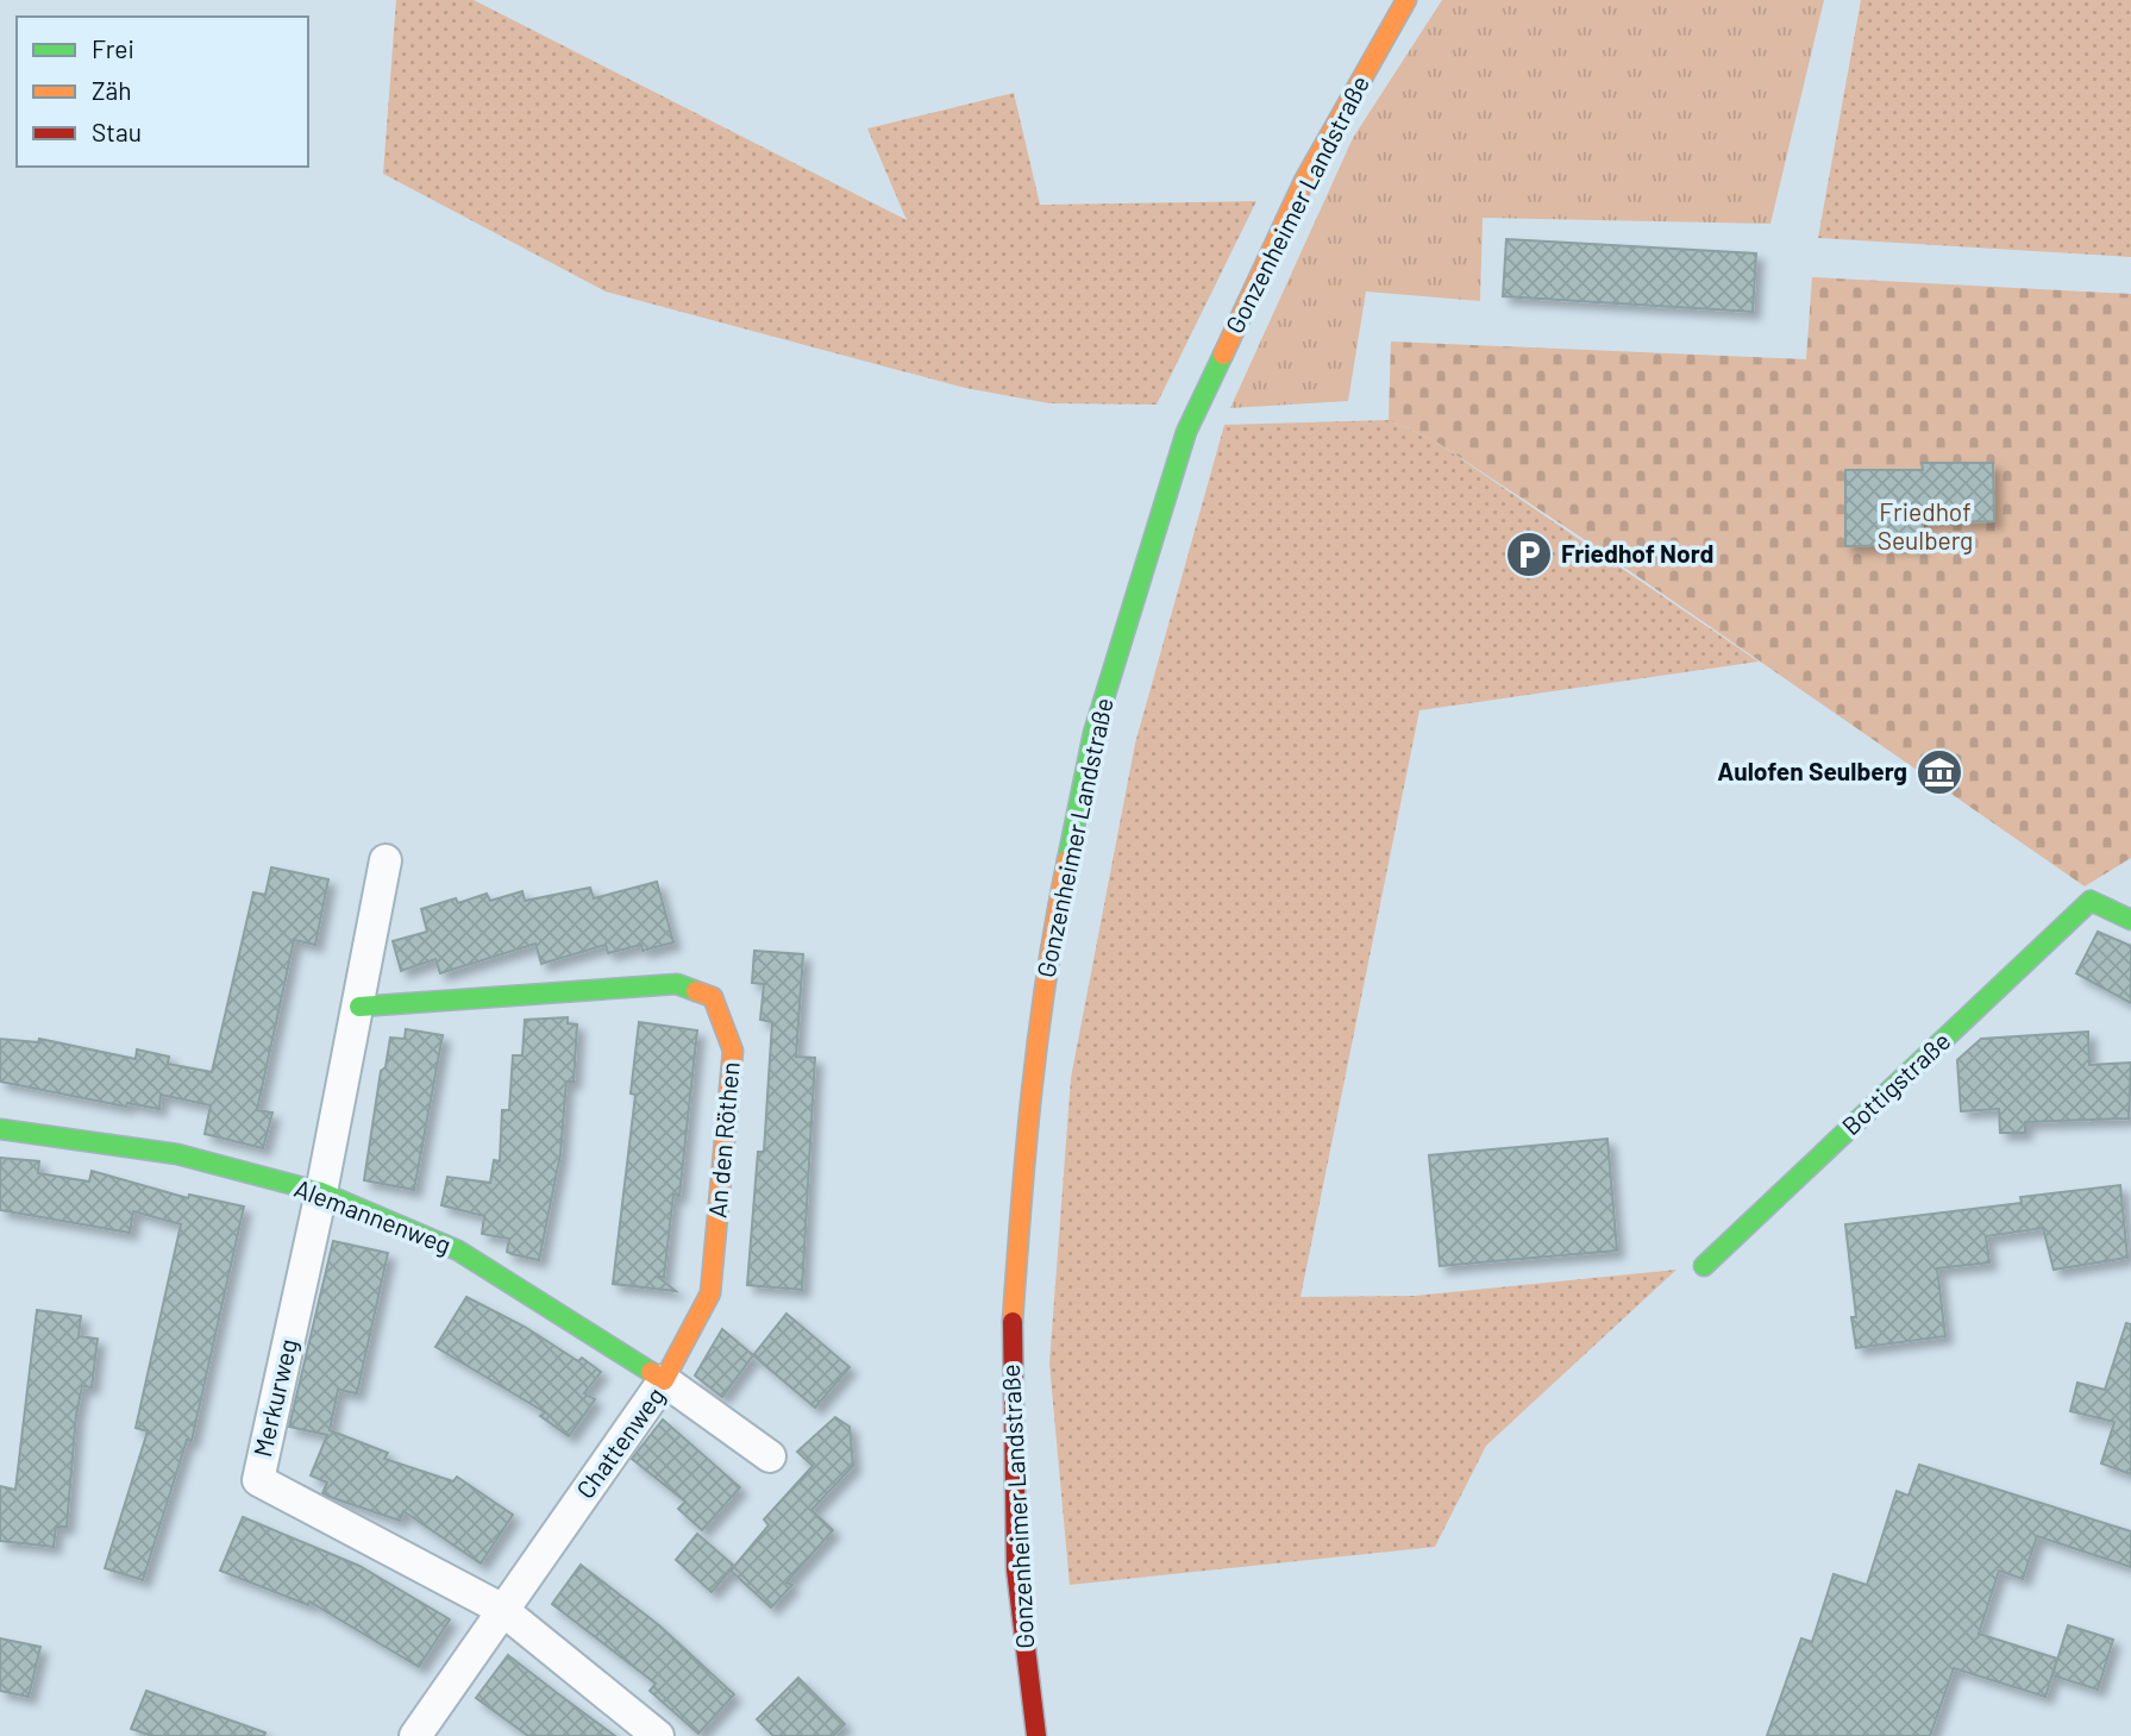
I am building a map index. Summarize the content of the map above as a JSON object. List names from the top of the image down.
{
  "streets": {
    "street": [
      "Gonzenheimer Landstraße",
      "Bottigstraße",
      "An den Röthen",
      "Alemannenweg",
      "Merkurweg",
      "Chattenweg"
    ]
  },
  "crossings": [
    ["An den Röthen", "Alemannenweg"],
    ["An den Röthen", "Chattenweg"],
    ["Alemannenweg", "Merkurweg"],
    ["Alemannenweg", "Chattenweg"],
    ["Merkurweg", "Chattenweg"]
  ],
  "parks": ["Friedhof Seulberg"],
  "places": {
    "parking": ["Friedhof Nord"],
    "museum": ["Aulofen Seulberg"]
  },
  "legend": ["Frei", "Zäh", "Stau"]
}
